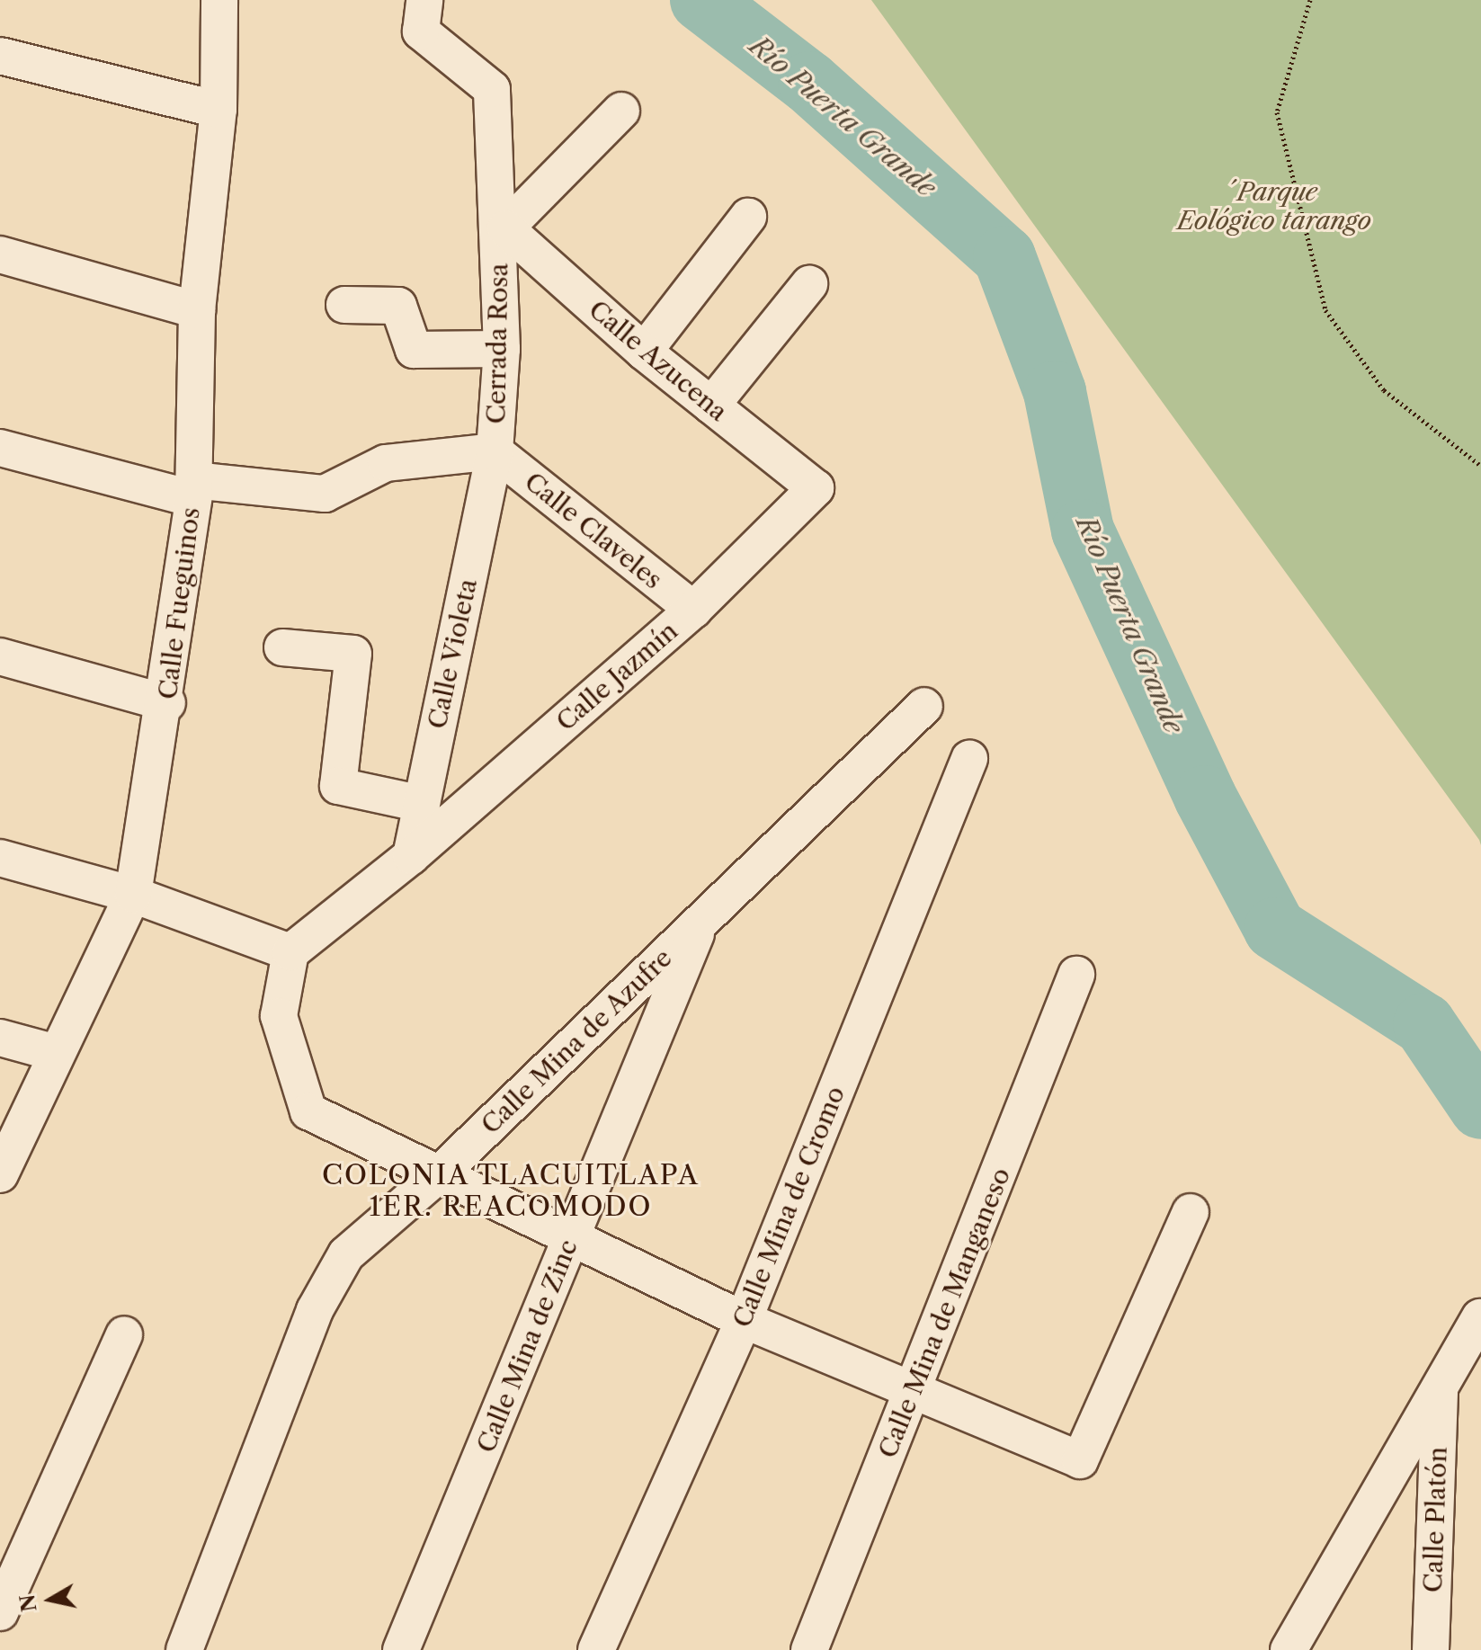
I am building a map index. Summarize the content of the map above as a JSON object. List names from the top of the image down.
{
  "streets": {
    "street": [
      "Cerrada Rosa",
      "Calle Azucena",
      "Calle Claveles",
      "Calle Fueguinos",
      "Calle Violeta",
      "Calle Jazmín",
      "Calle Mina de Azufre",
      "Calle Mina de Cromo",
      "Calle Mina de Manganeso",
      "Calle Mina de Zinc",
      "Calle Platón"
    ]
  },
  "crossings": [
    ["Cerrada Rosa", "Calle Azucena"],
    ["Cerrada Rosa", "Calle Claveles"],
    ["Cerrada Rosa", "Calle Violeta"],
    ["Calle Azucena", "Calle Jazmín"],
    ["Calle Claveles", "Calle Violeta"],
    ["Calle Claveles", "Calle Jazmín"],
    ["Calle Violeta", "Calle Jazmín"],
    ["Calle Mina de Azufre", "Calle Mina de Zinc"]
  ],
  "districts": ["COLONIA TLACUITLAPA 1ER. REACOMODO"],
  "water": ["Río Puerta Grande"],
  "parks": ["´Parque Eológico tarango"],
  "north": "left"
}
